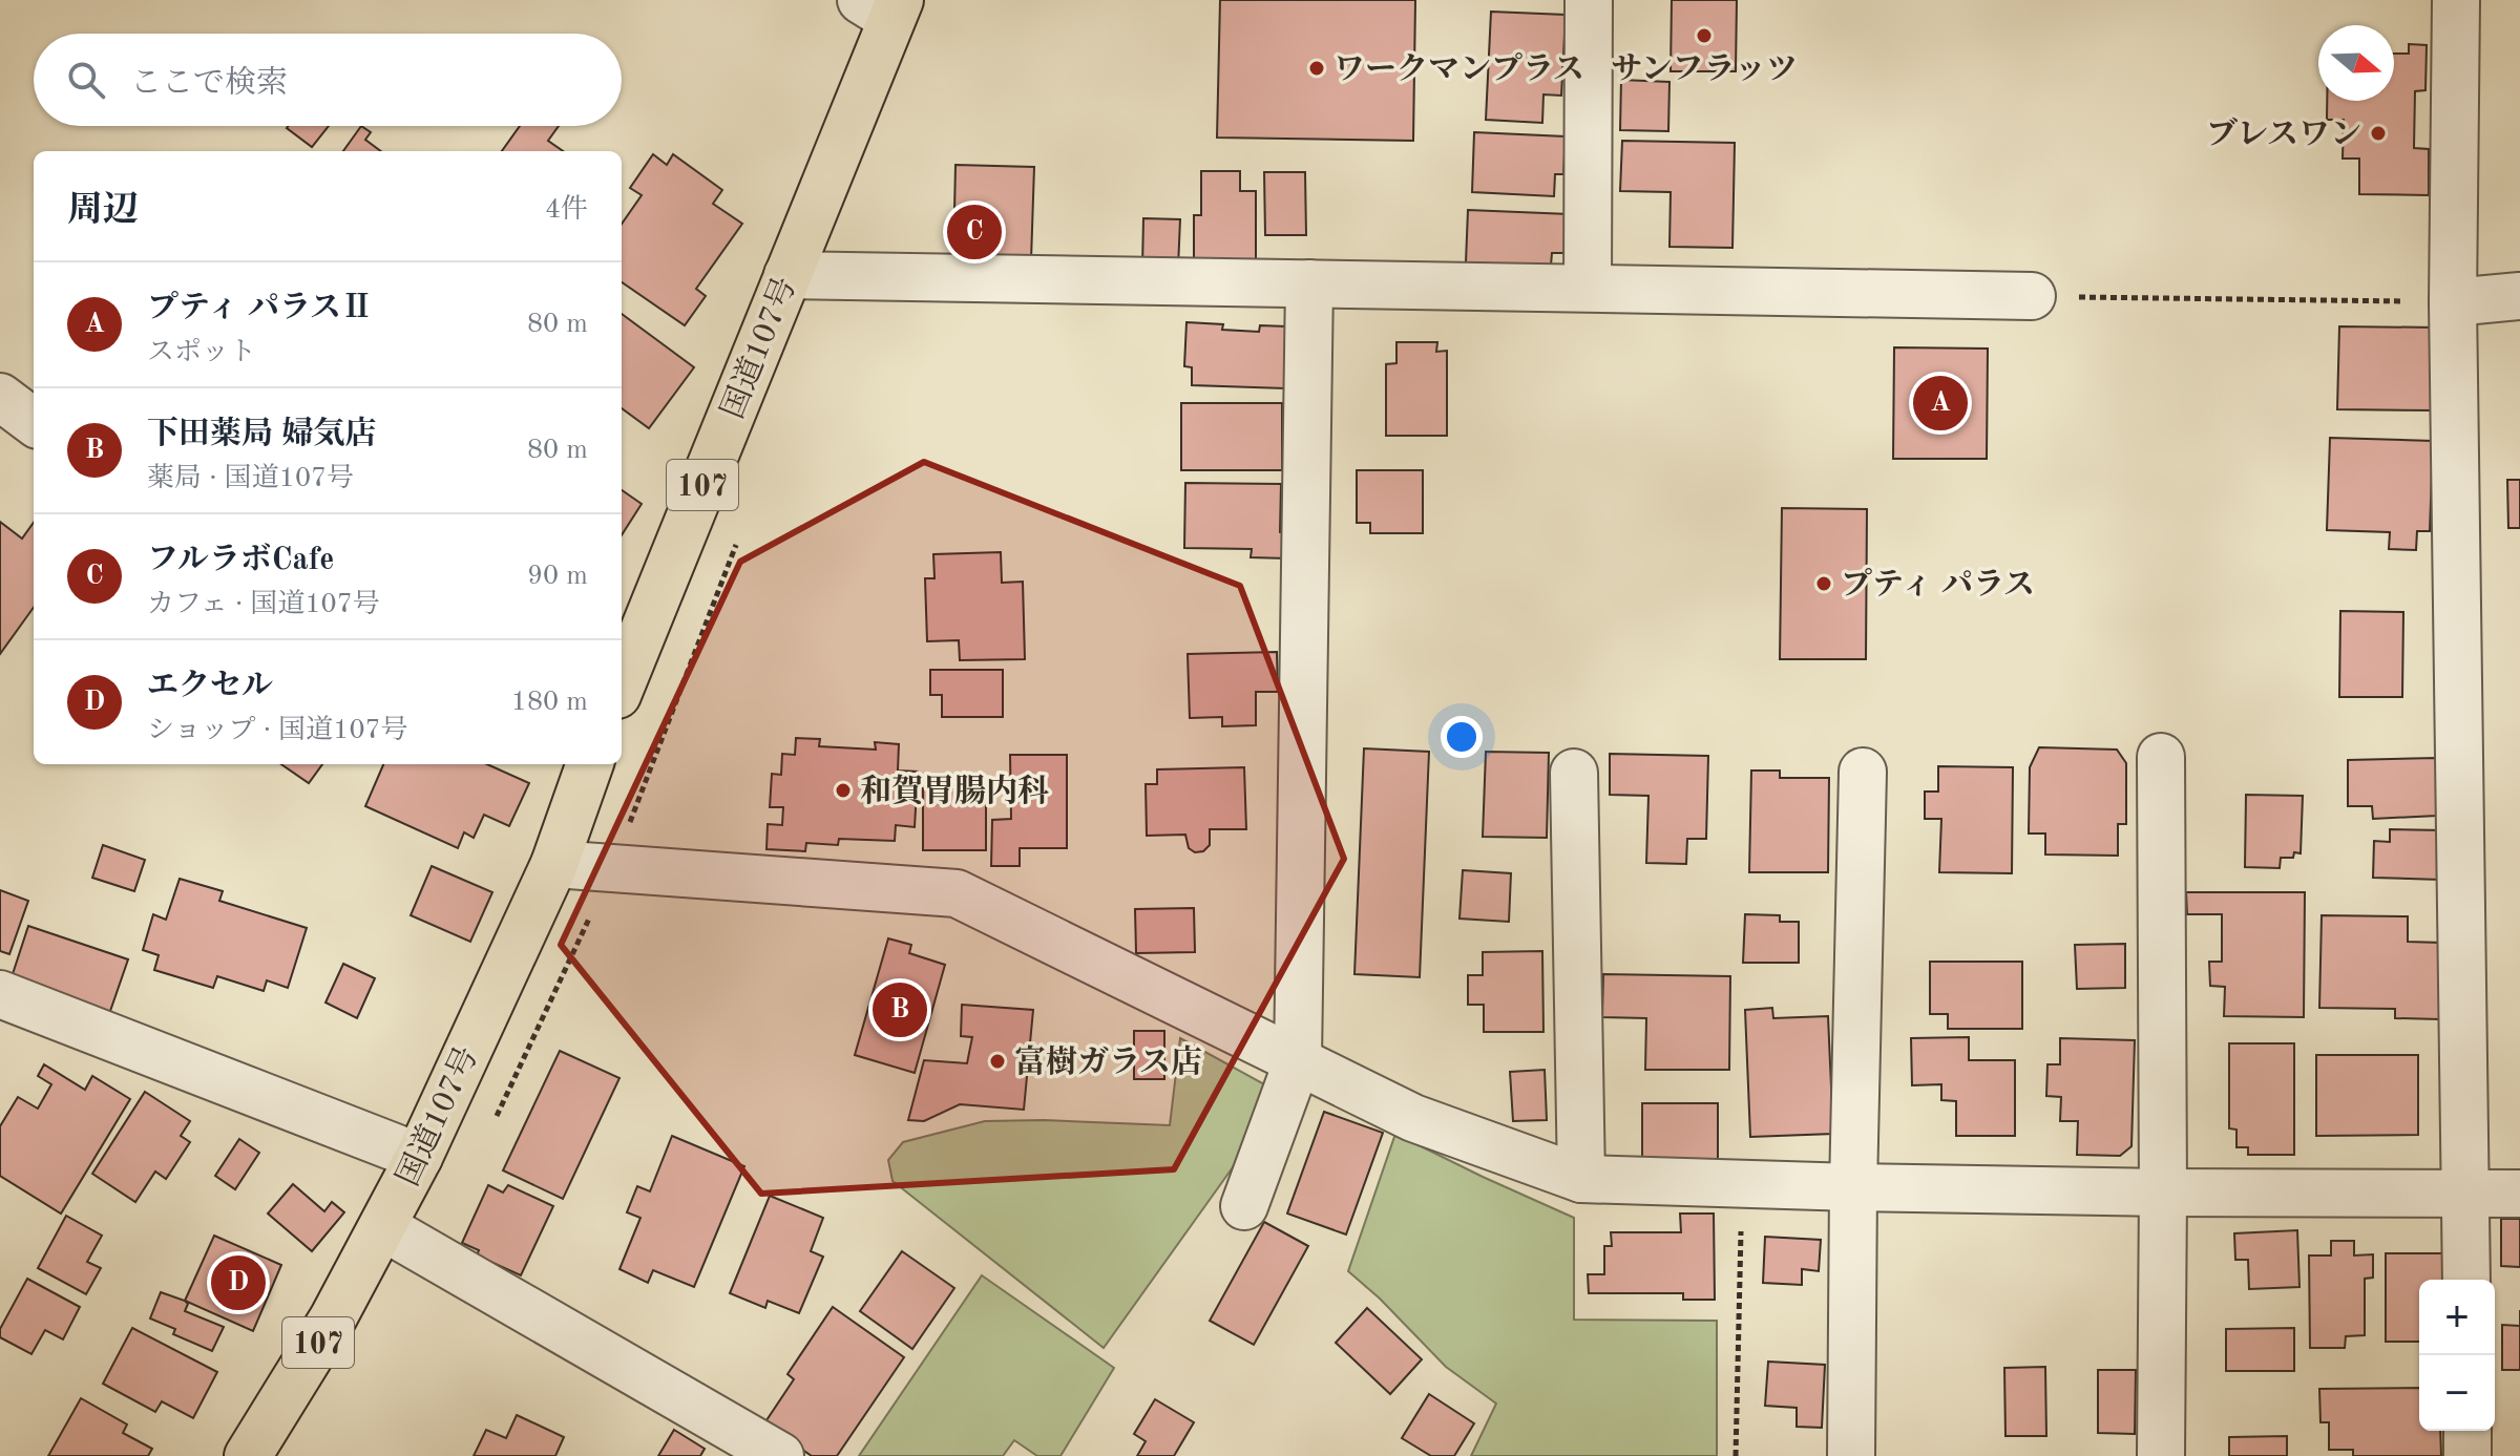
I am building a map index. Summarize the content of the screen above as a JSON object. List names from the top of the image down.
{
  "streets": {
    "highway": ["国道107号", "107"]
  },
  "places": [
    "サンフラッツ",
    "ワークマンプラス",
    "ブレスワン",
    "プティ パラス",
    "和賀胃腸内科",
    "富樹ガラス店"
  ],
  "north": "right",
  "page": {
    "search": "ここで検索",
    "heading": ["周辺", "4件"],
    "pins": [
      "C",
      "A",
      "B",
      "D"
    ],
    "list": [
      {
        "mark": "A",
        "name": "プティ パラスⅡ",
        "note": "スポット",
        "value": "80 m"
      },
      {
        "mark": "B",
        "name": "下田薬局 婦気店",
        "note": "薬局 · 国道107号",
        "value": "80 m"
      },
      {
        "mark": "C",
        "name": "フルラボCafe",
        "note": "カフェ · 国道107号",
        "value": "90 m"
      },
      {
        "mark": "D",
        "name": "エクセル",
        "note": "ショップ · 国道107号",
        "value": "180 m"
      }
    ],
    "map_buttons": ["+", "−"]
  }
}
